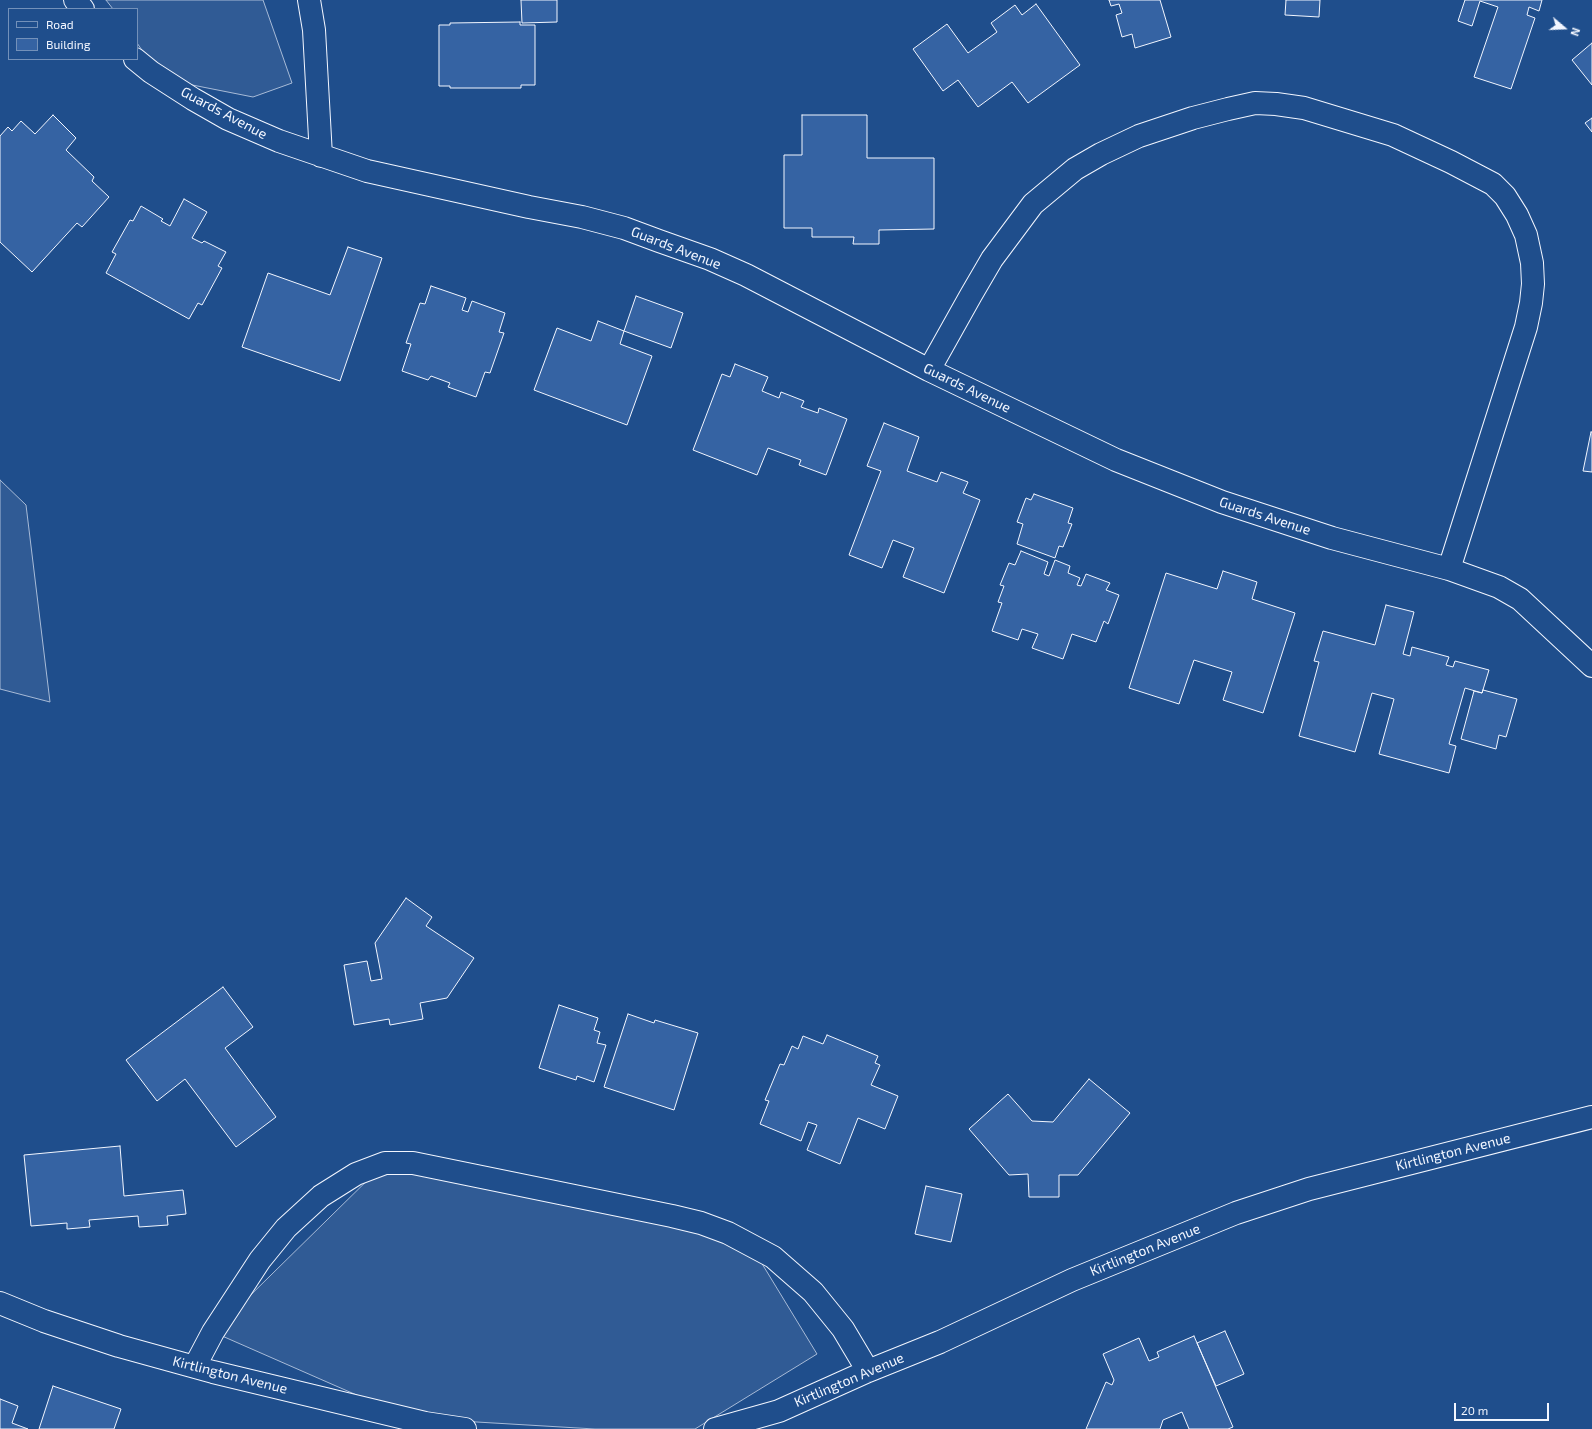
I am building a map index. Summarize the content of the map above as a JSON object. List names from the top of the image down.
{
  "streets": {
    "street": ["Guards Avenue", "Kirtlington Avenue"]
  },
  "legend": ["Road", "Building"],
  "scale_bar": "20 m",
  "north": "right"
}
